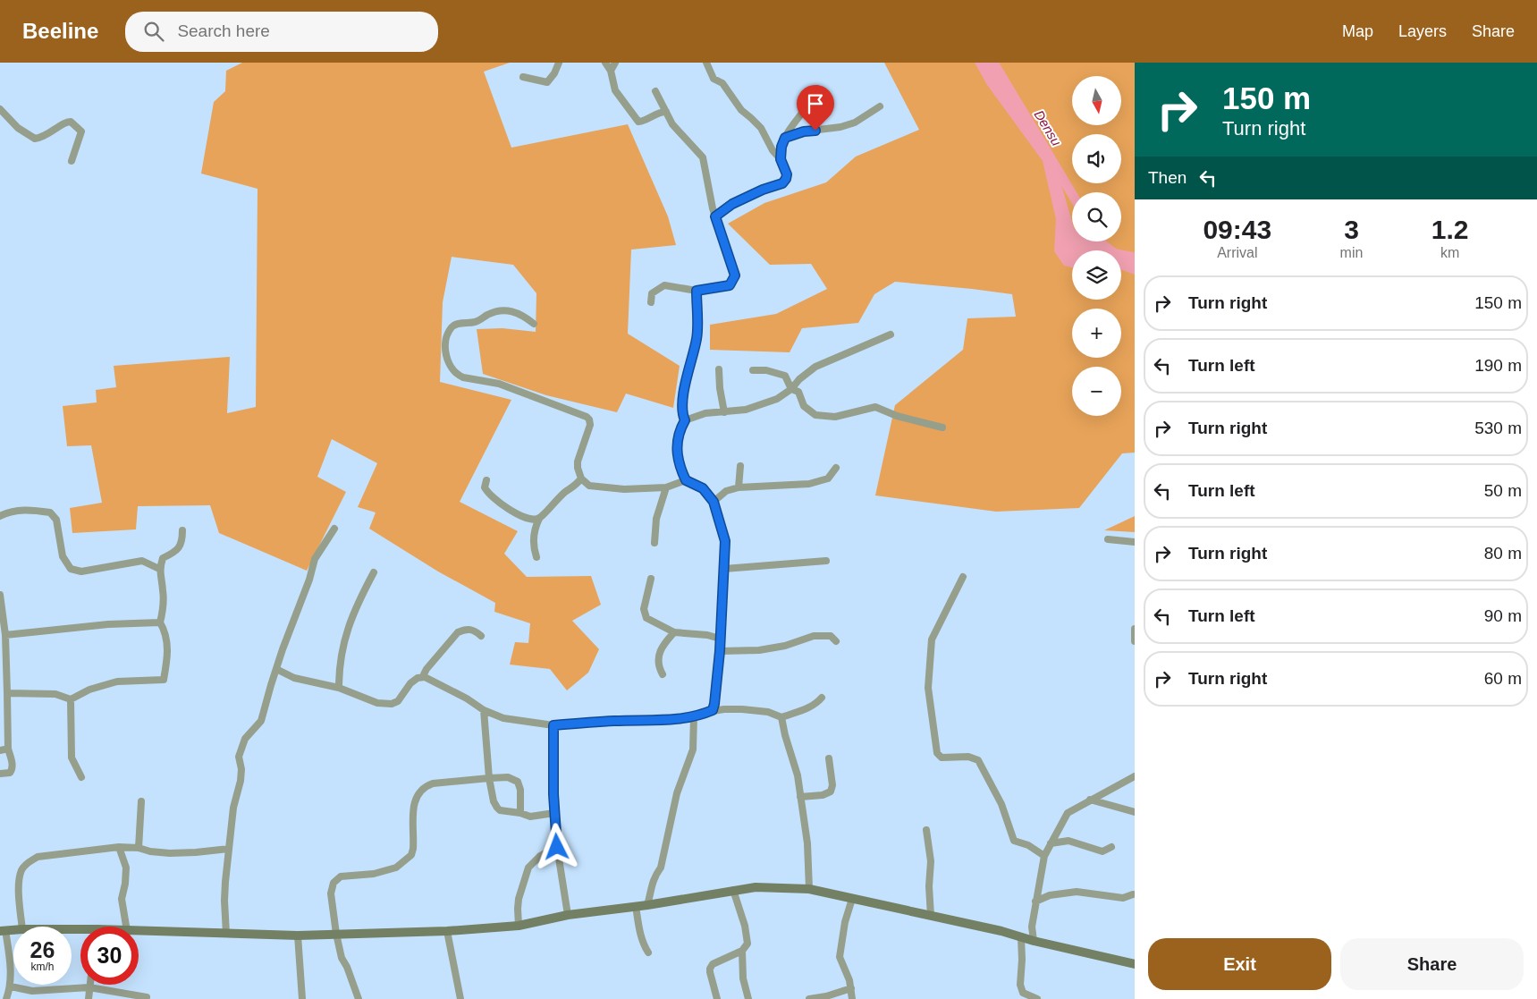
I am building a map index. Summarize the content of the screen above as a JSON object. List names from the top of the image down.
{
  "water": ["Densu"],
  "north": "bottom",
  "page": {
    "header": "Beeline",
    "search": "Search here",
    "nav": ["Map", "Layers", "Share"],
    "turn": ["150 m", "Turn right"],
    "map_buttons": ["+", "−"],
    "then": "Then",
    "eta": [
      "09:43",
      "Arrival",
      "3",
      "min",
      "1.2",
      "km"
    ],
    "list": [
      {
        "name": "Turn right",
        "value": "150 m"
      },
      {
        "name": "Turn left",
        "value": "190 m"
      },
      {
        "name": "Turn right",
        "value": "530 m"
      },
      {
        "name": "Turn left",
        "value": "50 m"
      },
      {
        "name": "Turn right",
        "value": "80 m"
      },
      {
        "name": "Turn left",
        "value": "90 m"
      },
      {
        "name": "Turn right",
        "value": "60 m"
      }
    ],
    "speed": "26 km/h",
    "limit": "30",
    "buttons": ["Exit", "Share"]
  }
}
